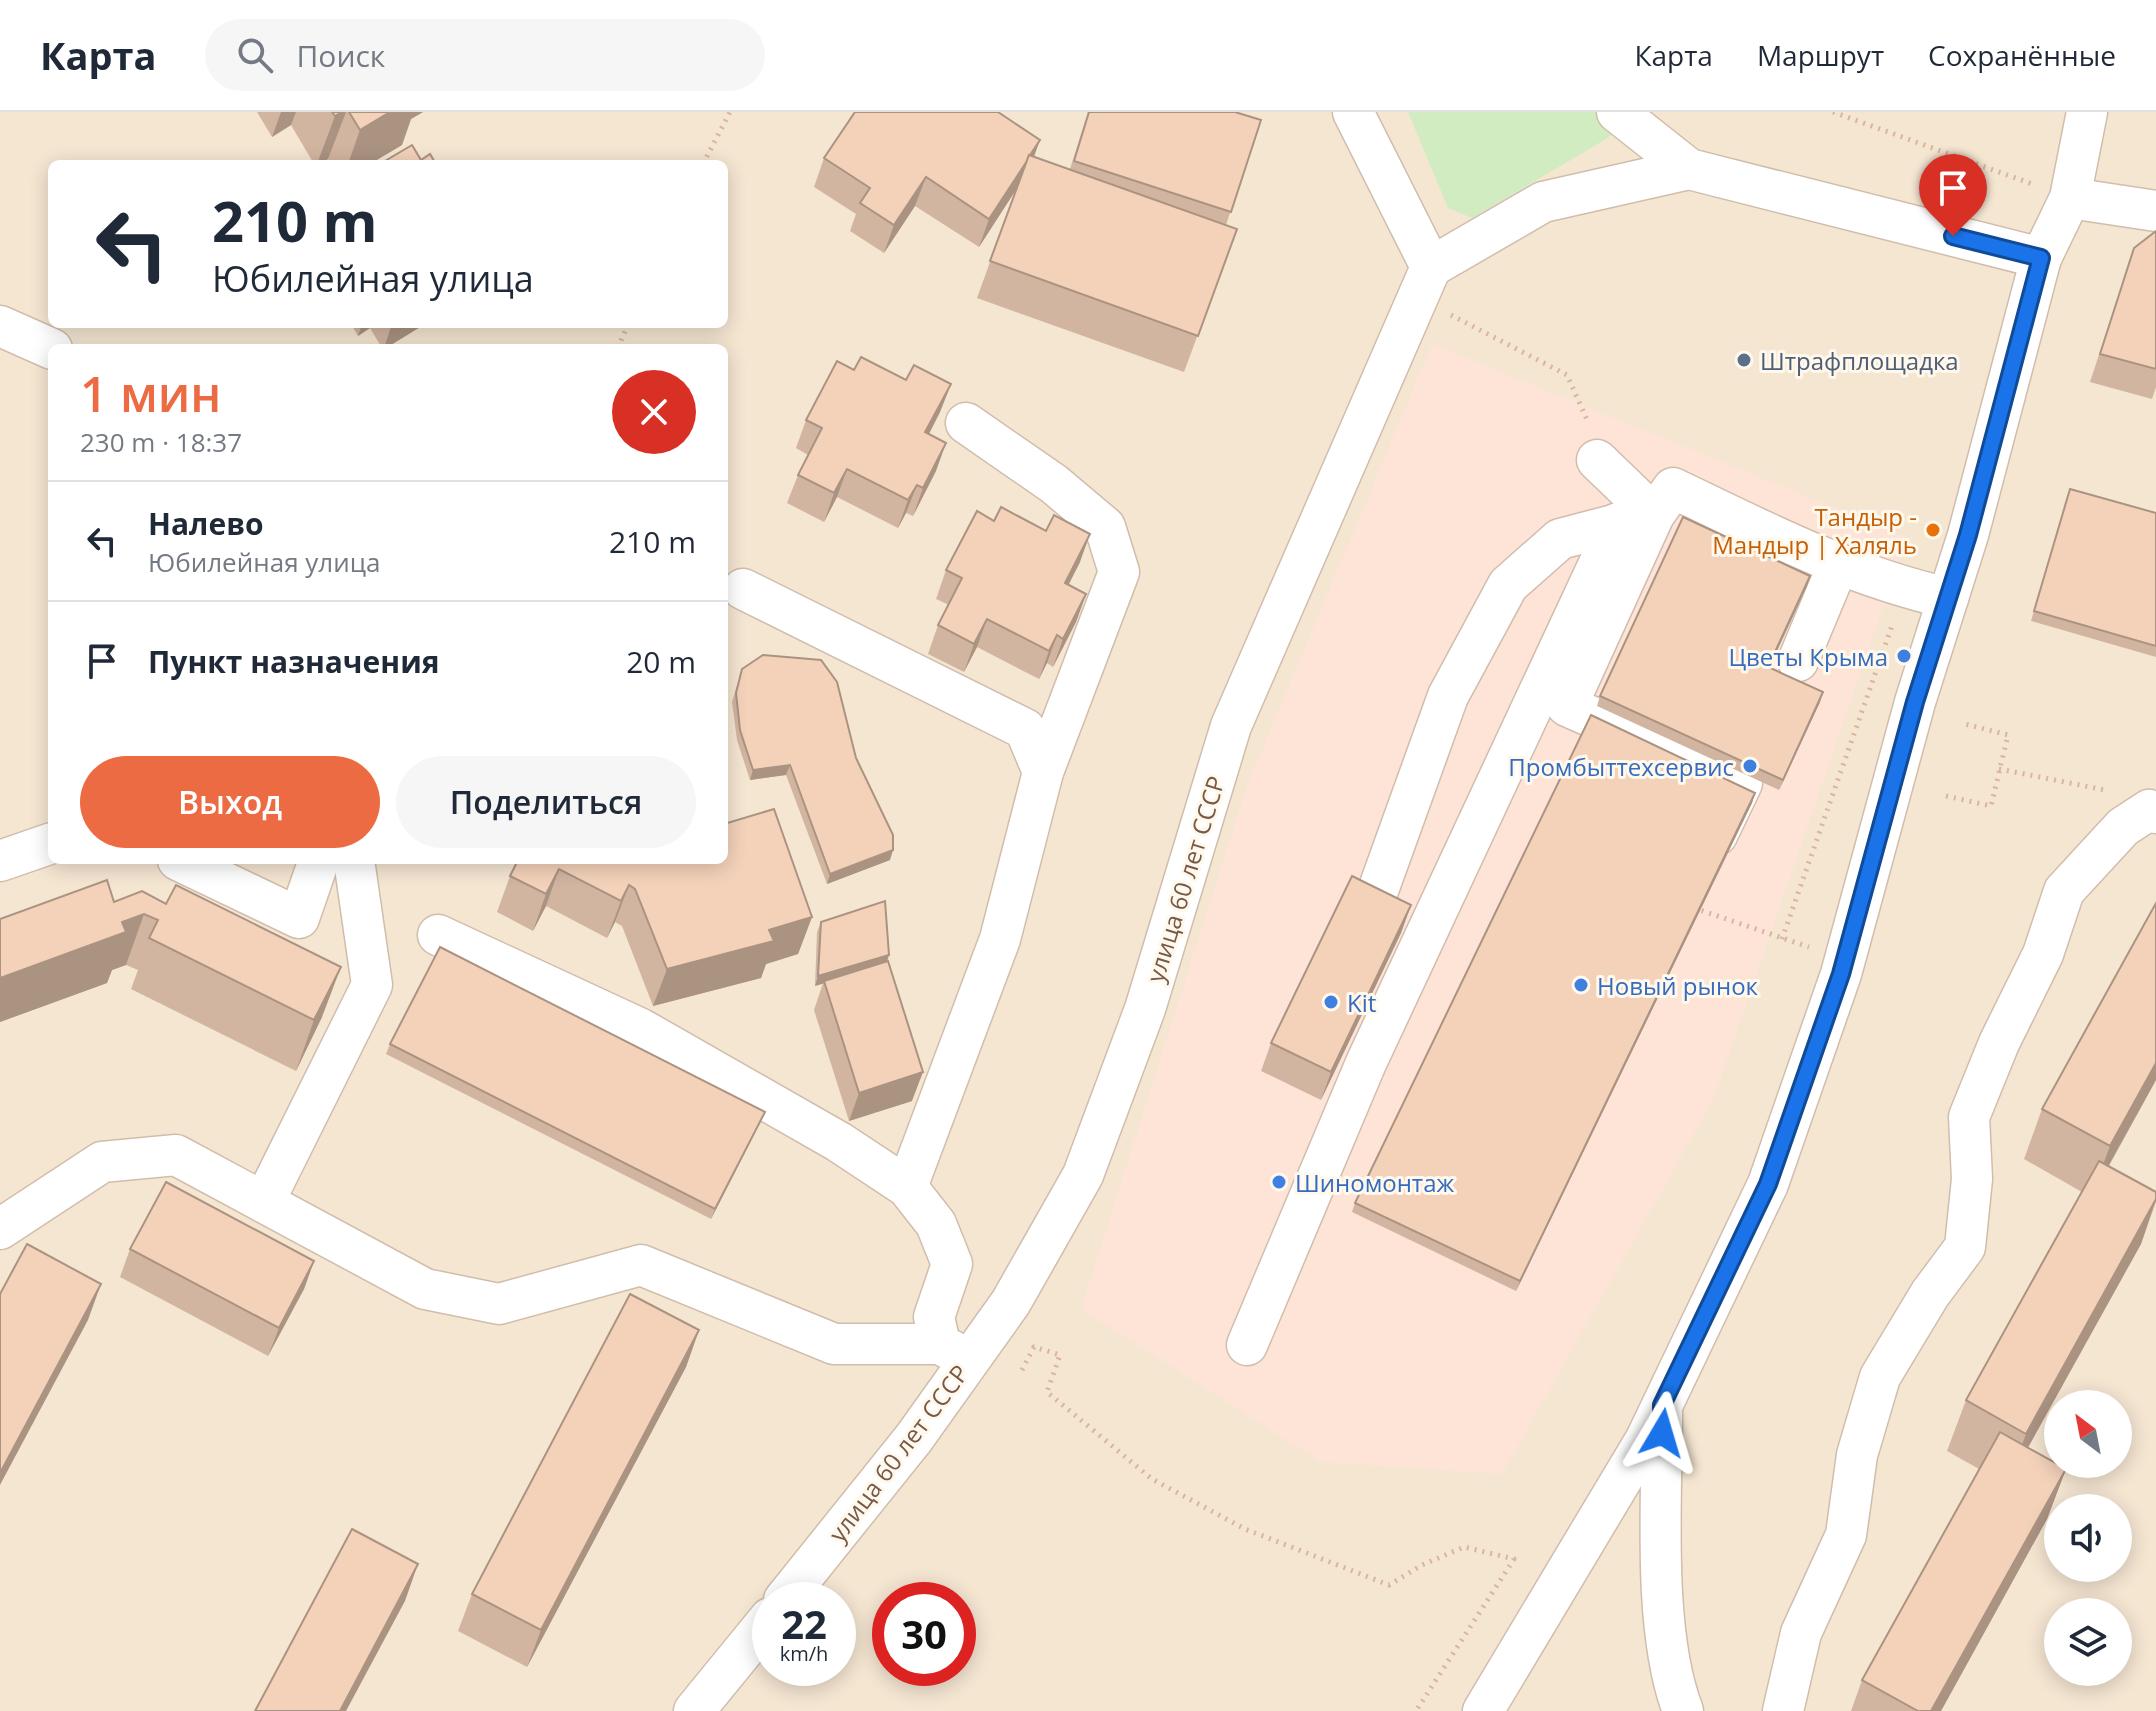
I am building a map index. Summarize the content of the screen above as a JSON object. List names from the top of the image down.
{
  "streets": {
    "street": ["улица 60 лет СССР"]
  },
  "places": [
    "Штрафплощадка",
    "Тандыр - Мандыр | Халяль",
    "Цветы Крыма",
    "Промбыттехсервис",
    "Новый рынок",
    "Kit",
    "Шиномонтаж"
  ],
  "north": "top left",
  "page": {
    "header": "Карта",
    "search": "Поиск",
    "nav": ["Карта", "Маршрут", "Сохранённые"],
    "turn": ["210 m", "Юбилейная улица"],
    "heading": ["1 мин", "230 m · 18:37"],
    "list": [
      {
        "name": "Налево",
        "note": "Юбилейная улица",
        "value": "210 m"
      },
      {
        "name": "Пункт назначения",
        "value": "20 m"
      }
    ],
    "buttons": ["Выход", "Поделиться"],
    "speed": "22 km/h",
    "limit": "30"
  }
}
